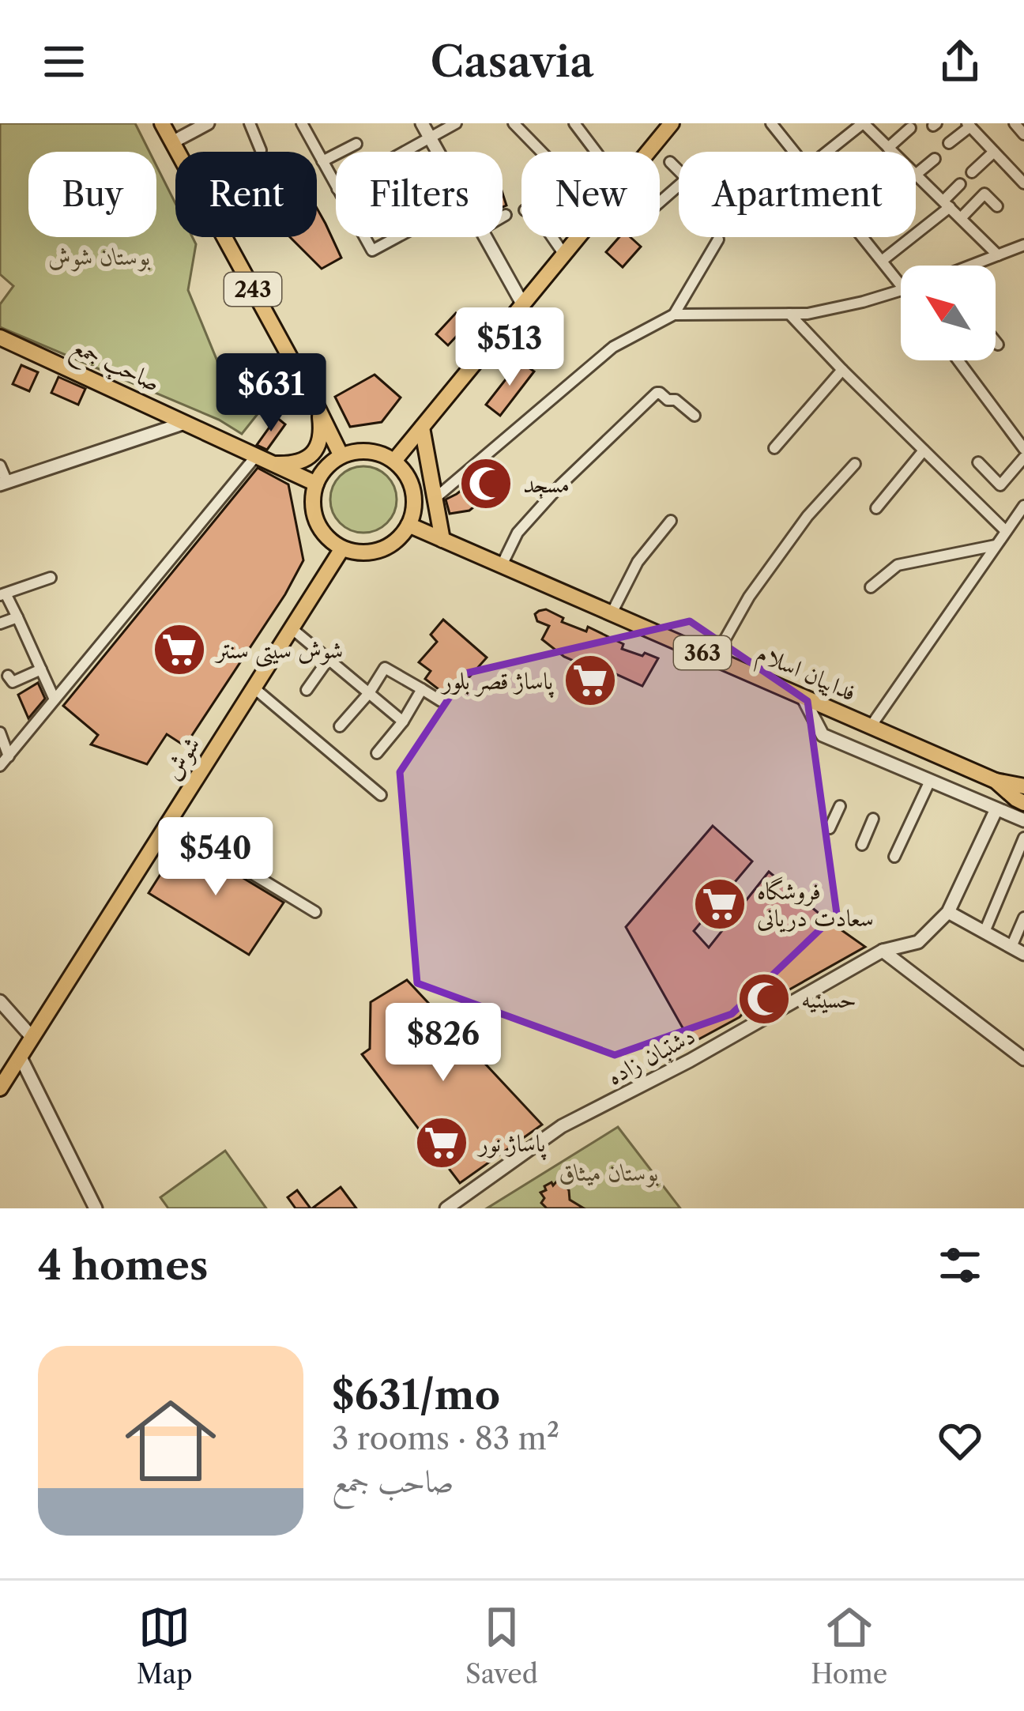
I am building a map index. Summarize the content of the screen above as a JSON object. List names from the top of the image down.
{
  "streets": {
    "main road": [
      "243",
      "صاحب جمع",
      "363",
      "فداییان اسلام",
      "شوش"
    ],
    "street": ["دشتبان زاده"]
  },
  "crossings": [
    ["243", "صاحب جمع"],
    ["243", "فداییان اسلام"],
    ["243", "شوش"],
    ["صاحب جمع", "فداییان اسلام"],
    ["صاحب جمع", "شوش"],
    ["فداییان اسلام", "شوش"]
  ],
  "parks": ["بوستان شوش", "بوستان میثاق"],
  "places": {
    "mosque": ["مسجد", "حسینیه"],
    "supermarket": [
      "شوش سیتی سنتر",
      "پاساژ قصر بلور",
      "فروشگاه سعادت دریانی",
      "پاساژ نور"
    ]
  },
  "north": "top left",
  "page": {
    "header": "Casavia",
    "chip": [
      "Buy",
      "Rent",
      "Filters",
      "New",
      "Apartment"
    ],
    "price": [
      "$513",
      "$631",
      "$540",
      "$826"
    ],
    "heading": "4 homes",
    "list": [
      {
        "name": "$631/mo",
        "note": "3 rooms · 83 m² · صاحب جمع"
      }
    ],
    "tabs": ["Map", "Saved", "Home"]
  }
}
